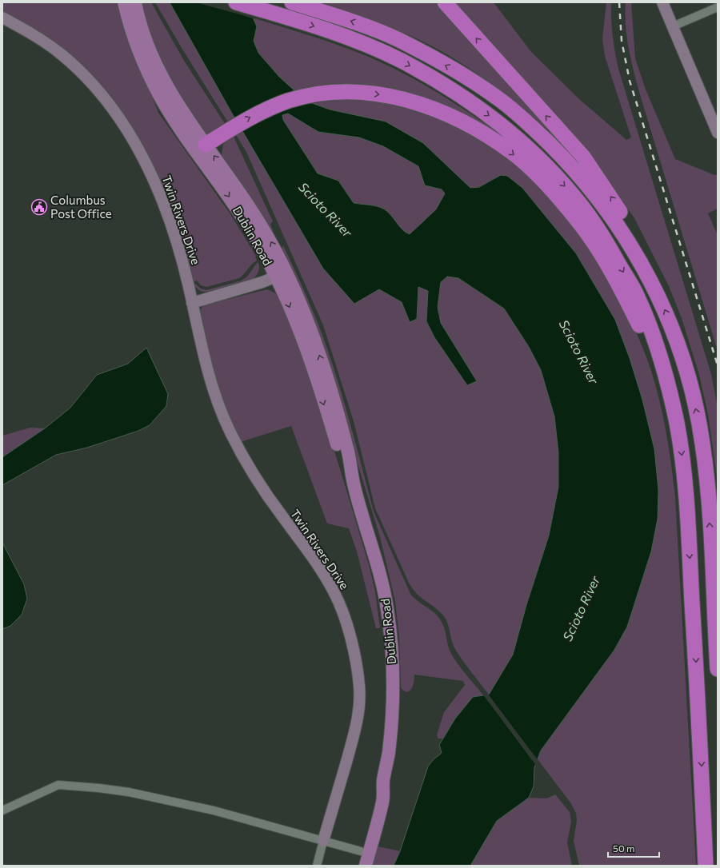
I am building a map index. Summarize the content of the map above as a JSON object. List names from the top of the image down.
{
  "streets": {
    "main road": ["Twin Rivers Drive", "Dublin Road"]
  },
  "water": ["Scioto River"],
  "places": {
    "public building": ["Columbus Post Office"]
  },
  "scale_bar": "50 m"
}
